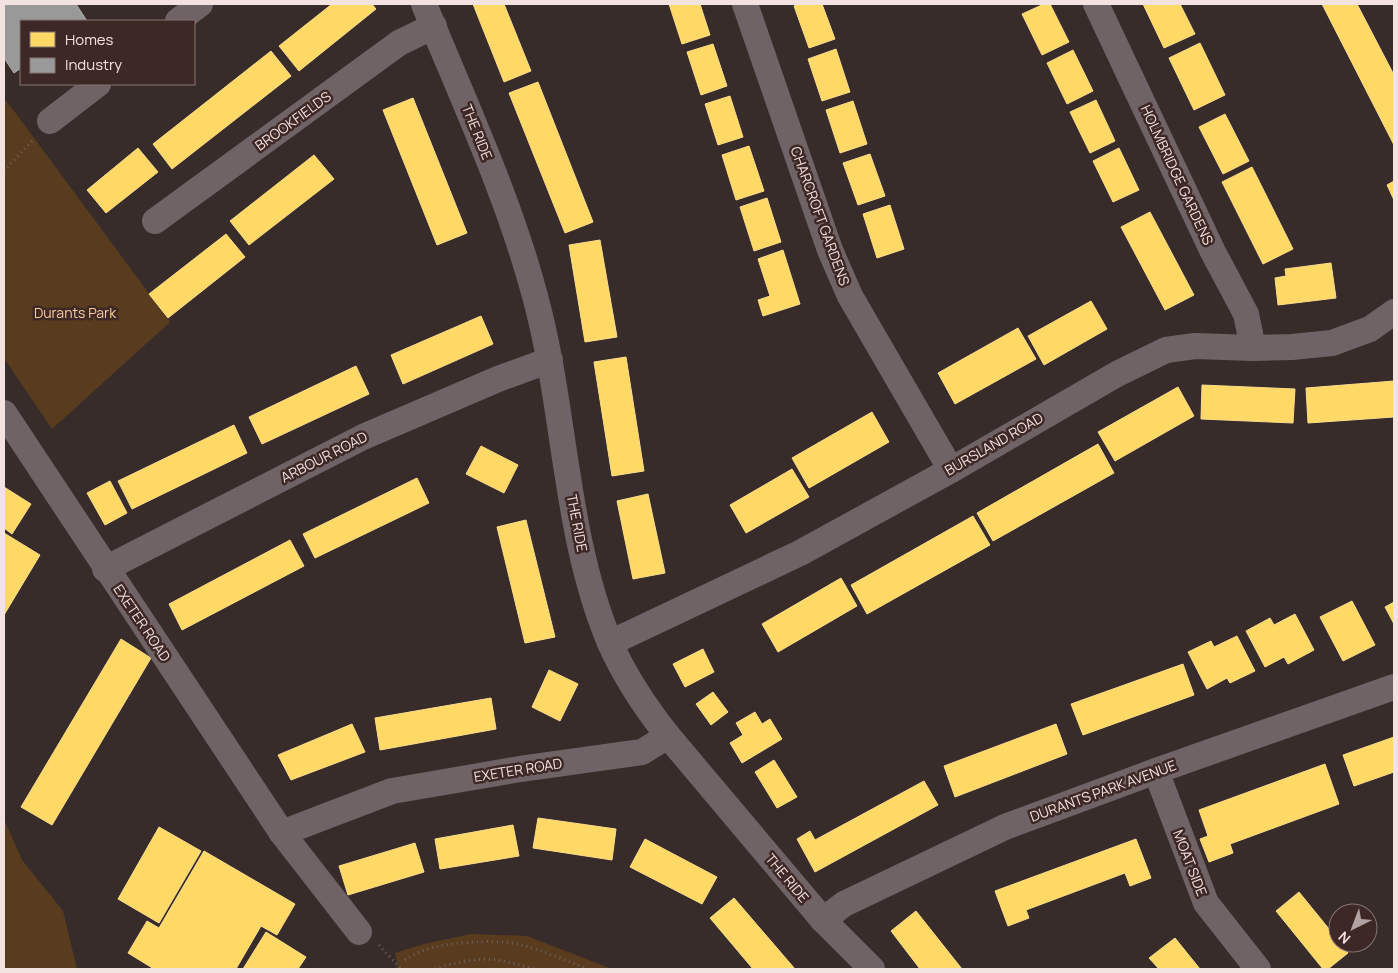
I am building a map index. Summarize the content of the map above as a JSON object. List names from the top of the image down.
{
  "streets": {
    "street": [
      "BROOKFIELDS",
      "THE RIDE",
      "HOLMBRIDGE GARDENS",
      "CHARCROFT GARDENS",
      "BURSLAND ROAD",
      "ARBOUR ROAD",
      "EXETER ROAD",
      "DURANTS PARK AVENUE",
      "MOAT SIDE"
    ]
  },
  "crossings": [
    ["BROOKFIELDS", "THE RIDE"],
    ["THE RIDE", "BURSLAND ROAD"],
    ["THE RIDE", "ARBOUR ROAD"],
    ["THE RIDE", "EXETER ROAD"],
    ["THE RIDE", "DURANTS PARK AVENUE"],
    ["HOLMBRIDGE GARDENS", "BURSLAND ROAD"],
    ["CHARCROFT GARDENS", "BURSLAND ROAD"],
    ["ARBOUR ROAD", "EXETER ROAD"],
    ["DURANTS PARK AVENUE", "MOAT SIDE"]
  ],
  "parks": ["Durants Park"],
  "legend": ["Homes", "Industry"],
  "north": "bottom left"
}
